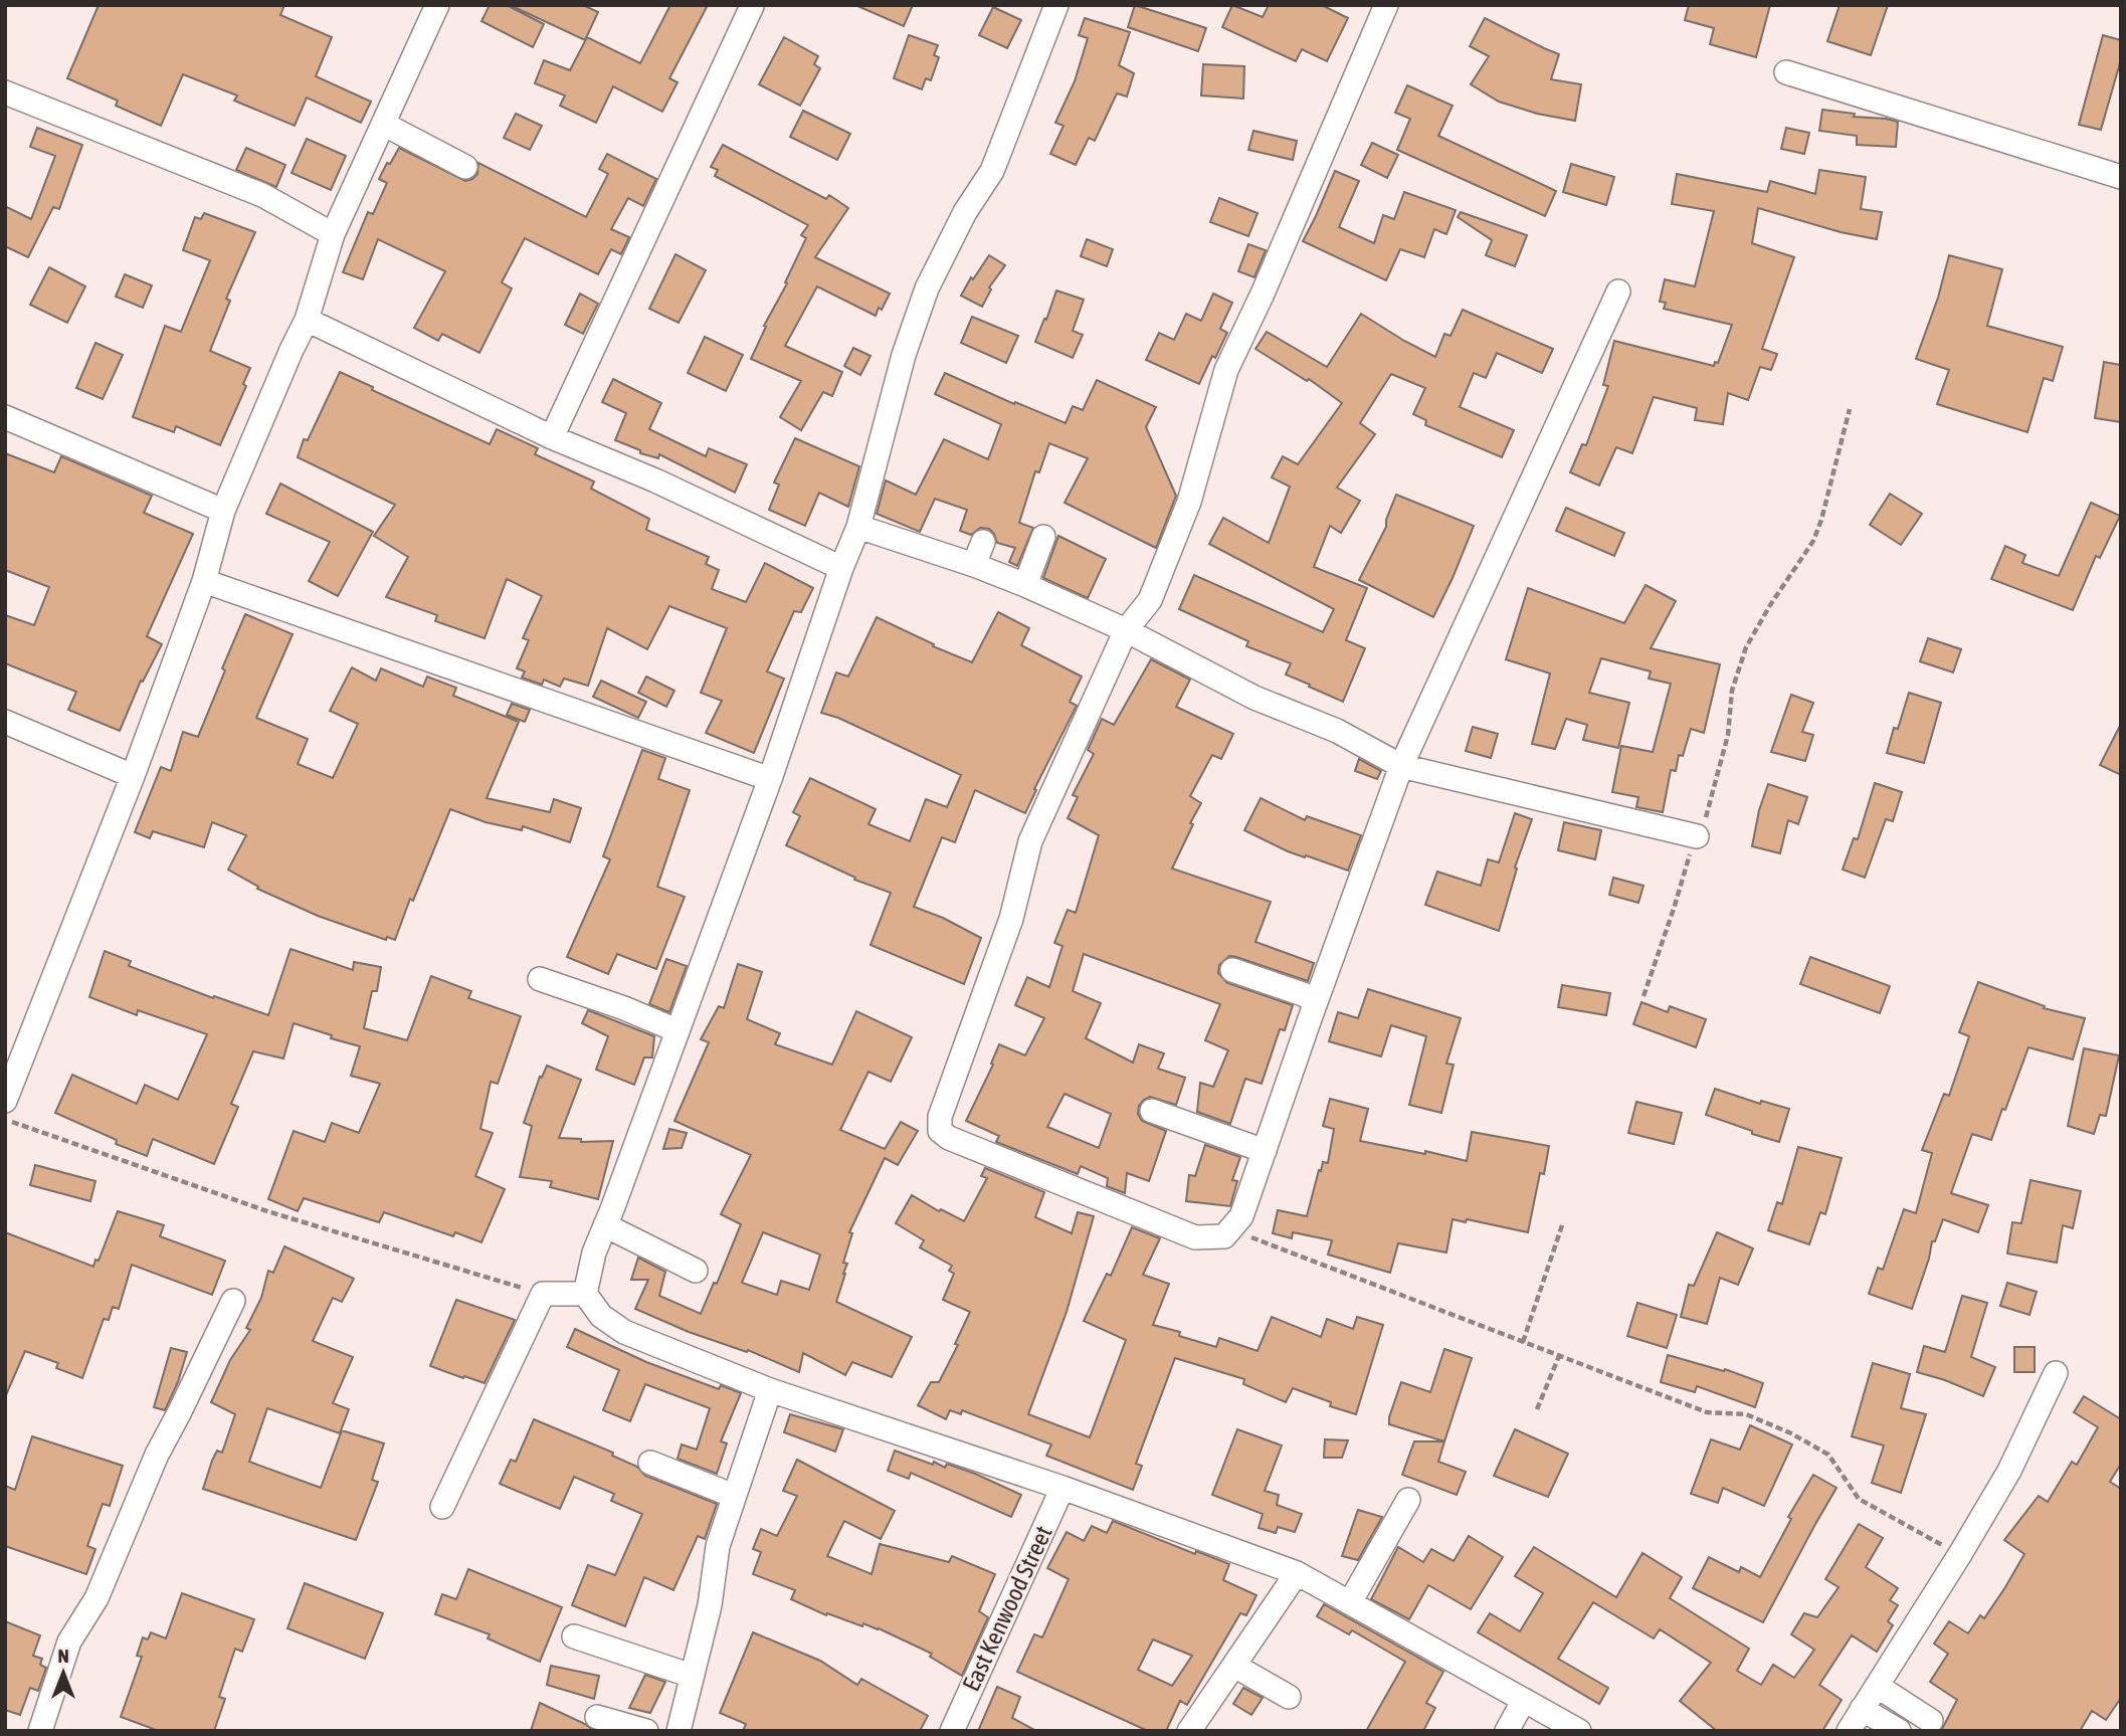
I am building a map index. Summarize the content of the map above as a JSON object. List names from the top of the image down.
{
  "streets": {
    "street": ["East Kenwood Street"]
  },
  "north": "top"
}
